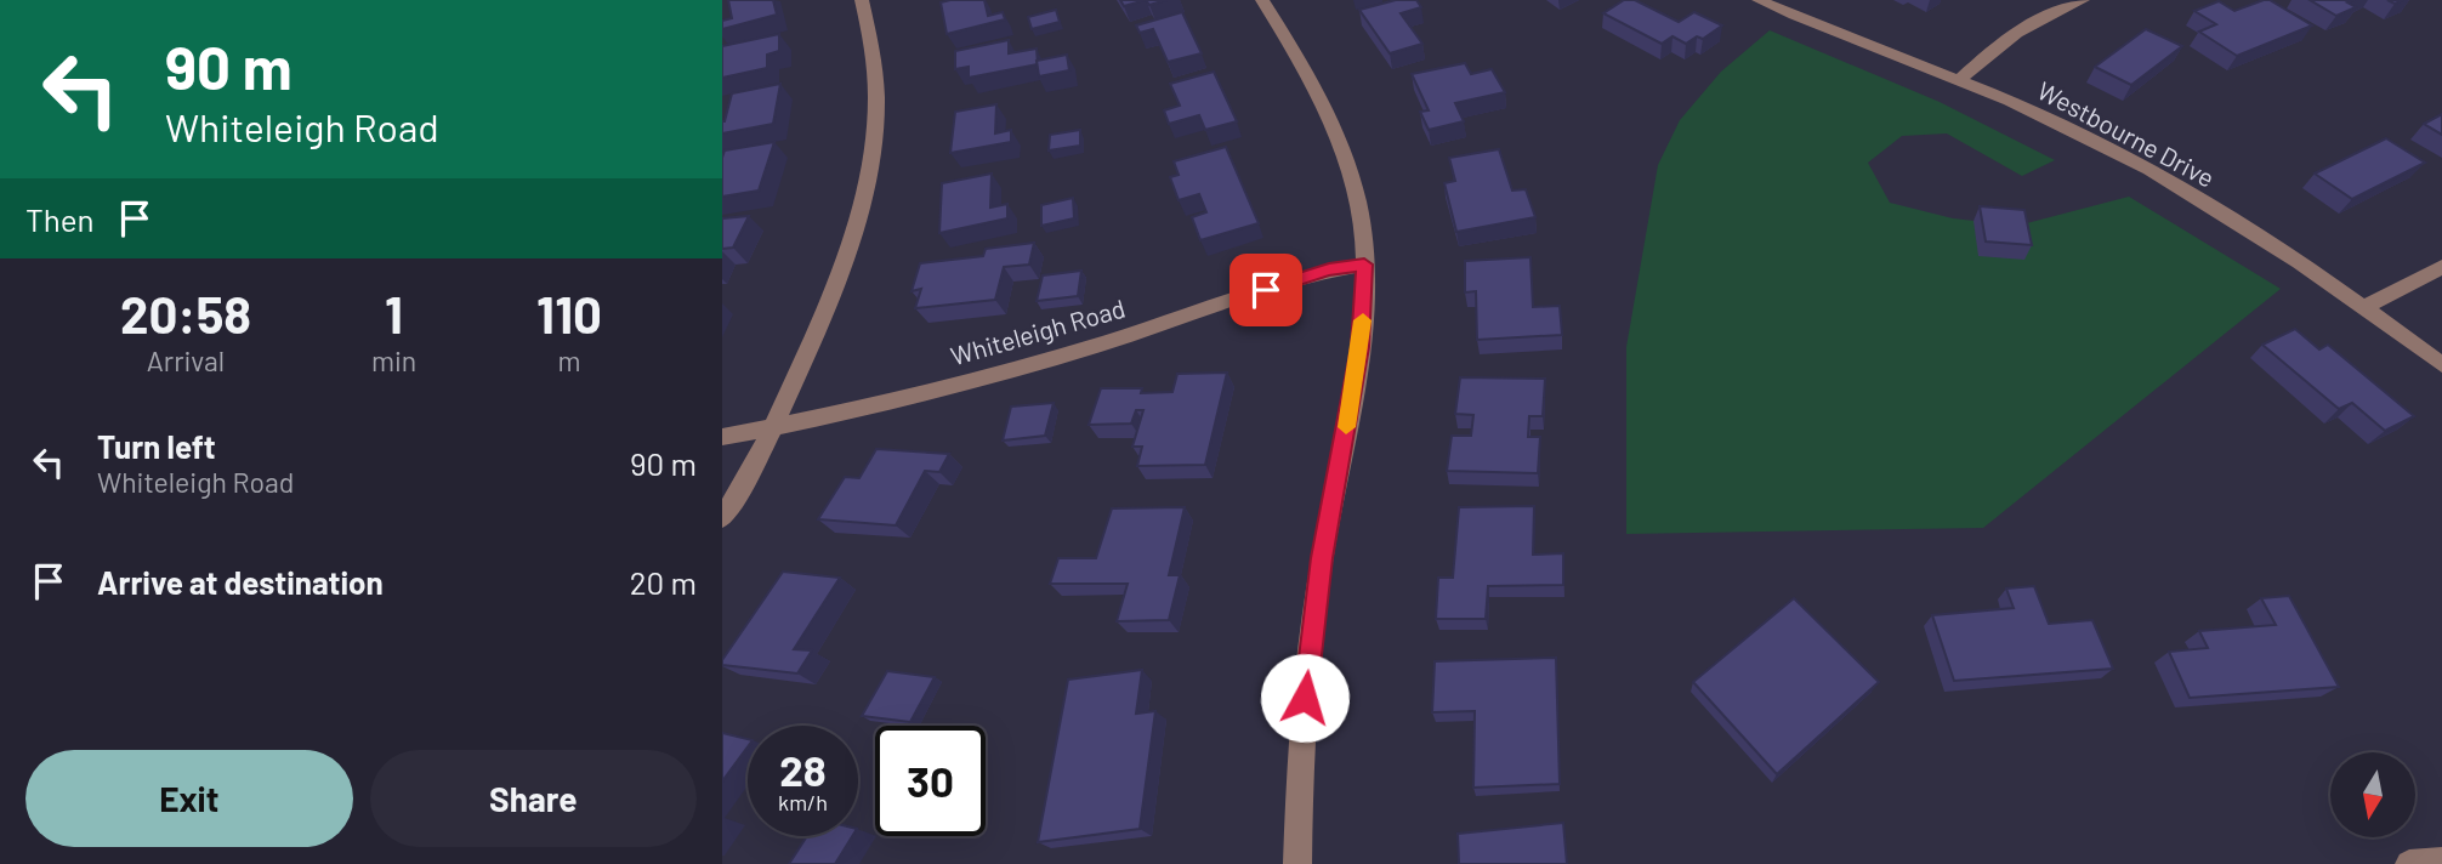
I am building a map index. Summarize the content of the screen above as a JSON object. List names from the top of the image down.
{
  "streets": {
    "street": ["Westbourne Drive", "Whiteleigh Road"]
  },
  "north": "bottom",
  "page": {
    "turn": ["90 m", "Whiteleigh Road"],
    "then": "Then",
    "eta": [
      "20:58",
      "Arrival",
      "1",
      "min",
      "110",
      "m"
    ],
    "list": [
      {
        "name": "Turn left",
        "note": "Whiteleigh Road",
        "value": "90 m"
      },
      {
        "name": "Arrive at destination",
        "value": "20 m"
      }
    ],
    "speed": "28 km/h",
    "limit": "30",
    "buttons": ["Exit", "Share"]
  }
}
